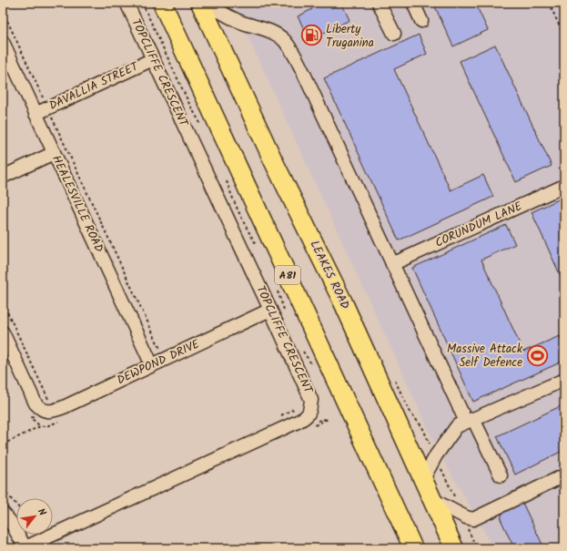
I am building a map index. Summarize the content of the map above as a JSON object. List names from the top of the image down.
{
  "streets": {
    "highway": ["A81", "LEAKES ROAD"],
    "street": [
      "TOPCLIFFE CRESCENT",
      "DAVALLIA STREET",
      "HEALESVILLE ROAD",
      "CORUNDUM LANE",
      "DEWPOND DRIVE"
    ]
  },
  "crossings": [
    ["TOPCLIFFE CRESCENT", "DAVALLIA STREET"],
    ["TOPCLIFFE CRESCENT", "DEWPOND DRIVE"],
    ["DAVALLIA STREET", "HEALESVILLE ROAD"],
    ["HEALESVILLE ROAD", "DEWPOND DRIVE"]
  ],
  "places": {
    "fuel station": ["Liberty Truganina"],
    "sports": ["Massive Attack Self Defence"]
  },
  "north": "top right"
}
